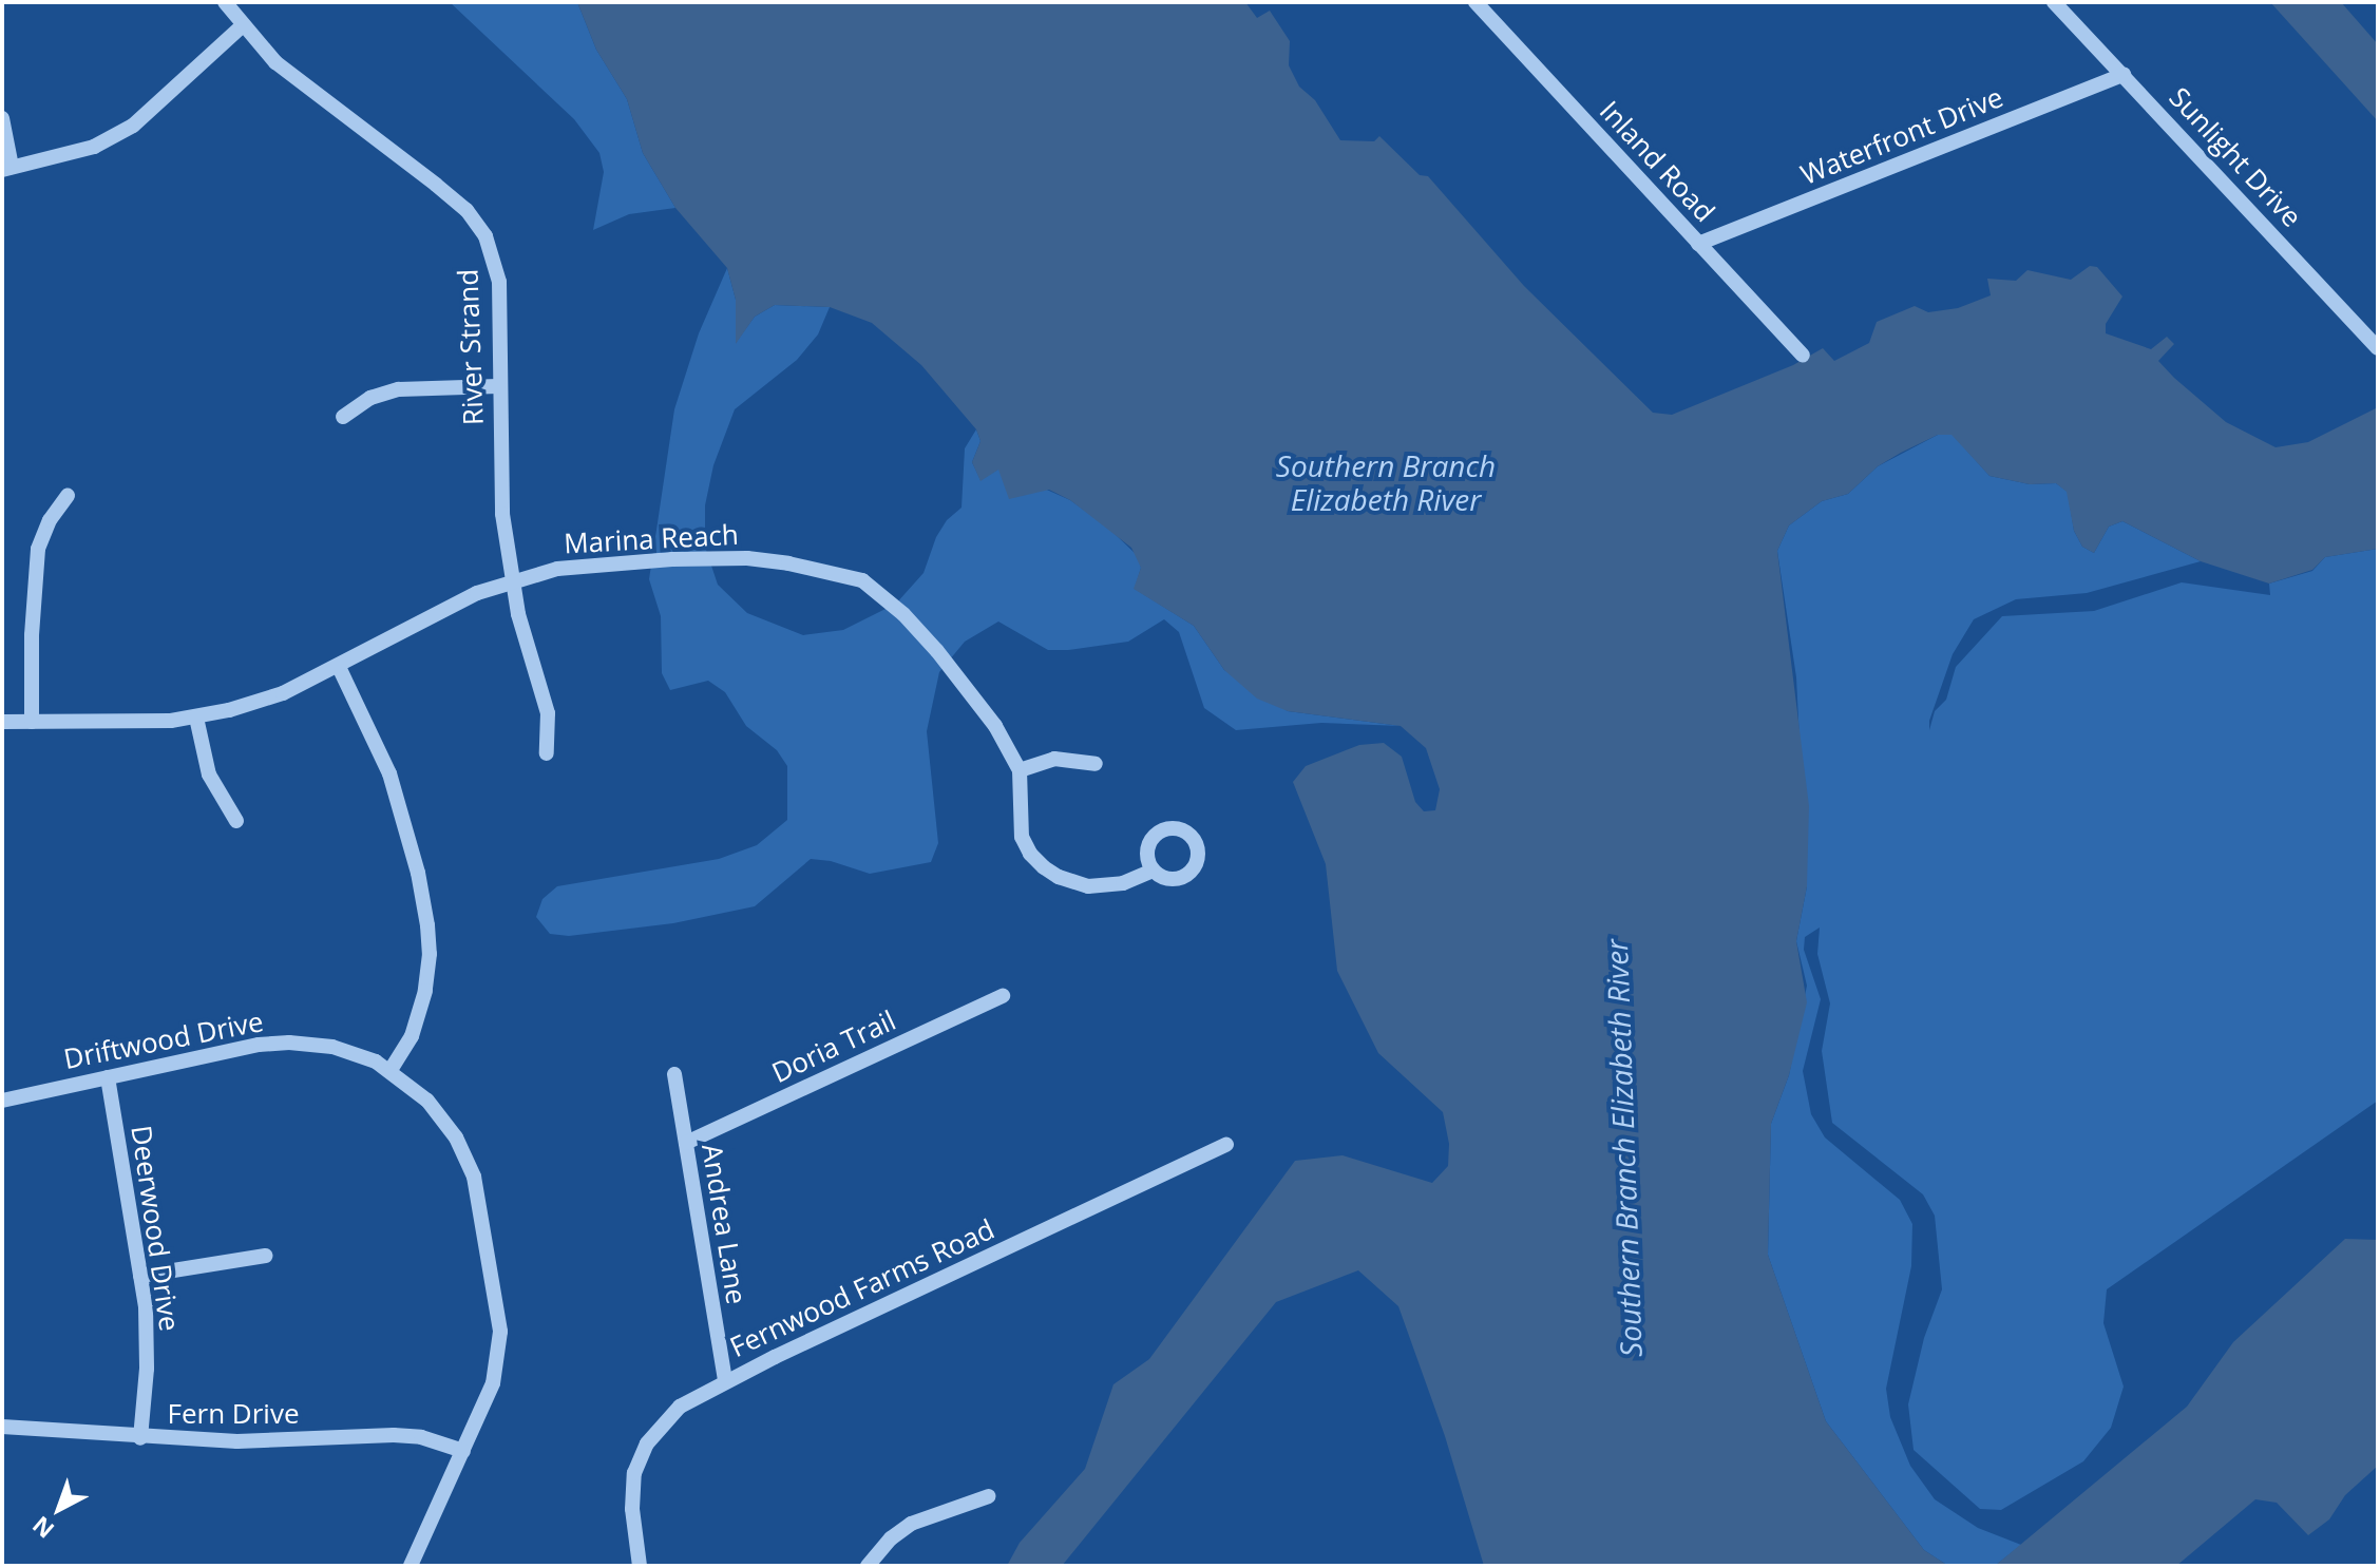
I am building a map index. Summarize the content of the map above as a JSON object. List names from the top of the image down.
{
  "streets": {
    "street": [
      "Waterfront Drive",
      "Sunlight Drive",
      "Inland Road",
      "River Strand",
      "Marina Reach",
      "Driftwood Drive",
      "Doria Trail",
      "Andrea Lane",
      "Deerwood Drive",
      "Fernwood Farms Road",
      "Fern Drive"
    ]
  },
  "crossings": [
    ["Waterfront Drive", "Sunlight Drive"],
    ["Waterfront Drive", "Inland Road"],
    ["River Strand", "Marina Reach"],
    ["Driftwood Drive", "Deerwood Drive"],
    ["Driftwood Drive", "Fern Drive"],
    ["Doria Trail", "Andrea Lane"],
    ["Andrea Lane", "Fernwood Farms Road"],
    ["Deerwood Drive", "Fern Drive"]
  ],
  "water": ["Southern Branch Elizabeth River"],
  "north": "bottom left"
}
